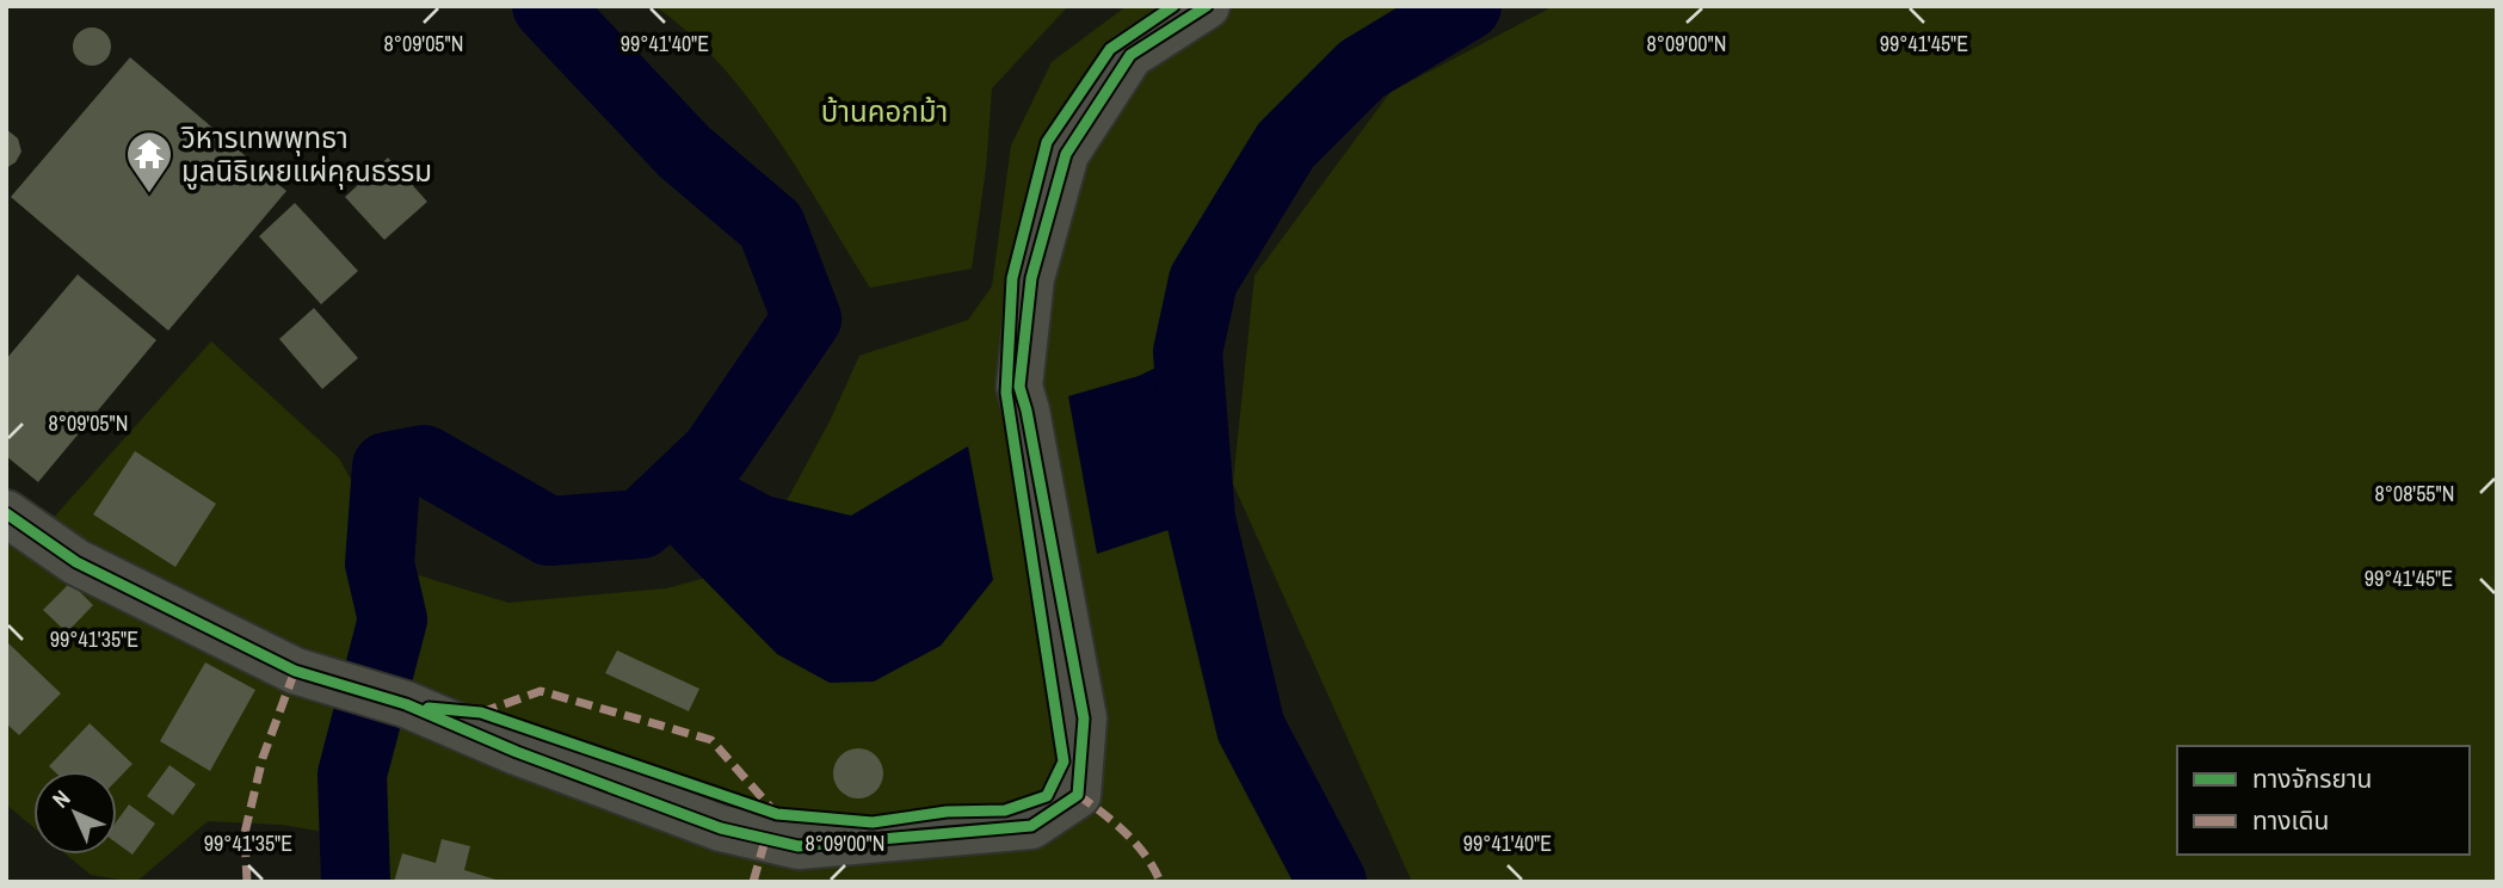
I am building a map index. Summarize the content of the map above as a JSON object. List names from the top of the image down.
{
  "parks": ["บ้านคอกม้า"],
  "places": {
    "temple": ["วิหารเทพพุทธา มูลนิธิเผยแผ่คุณธรรม"]
  },
  "legend": ["ทางจักรยาน", "ทางเดิน"],
  "north": "top left",
  "coordinates": [
    "8°09'05\"N",
    "99°41'40\"E",
    "99°41'45\"E",
    "8°09'00\"N",
    "8°08'55\"N",
    "99°41'35\"E"
  ]
}
